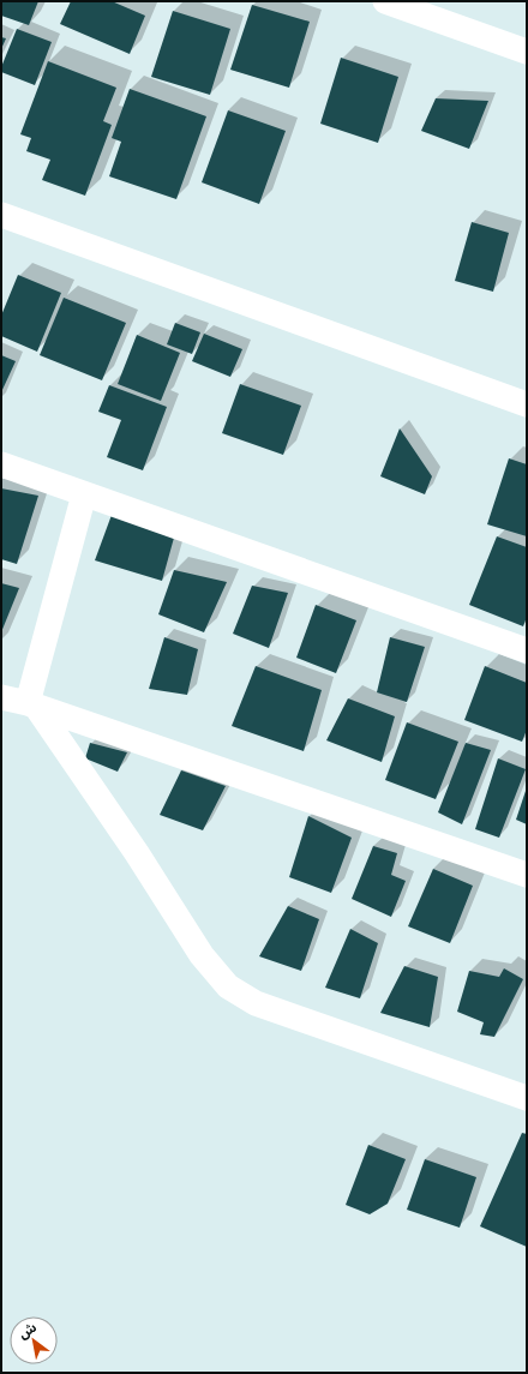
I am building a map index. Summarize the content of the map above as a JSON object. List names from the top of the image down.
{
  "north": "top left"
}
